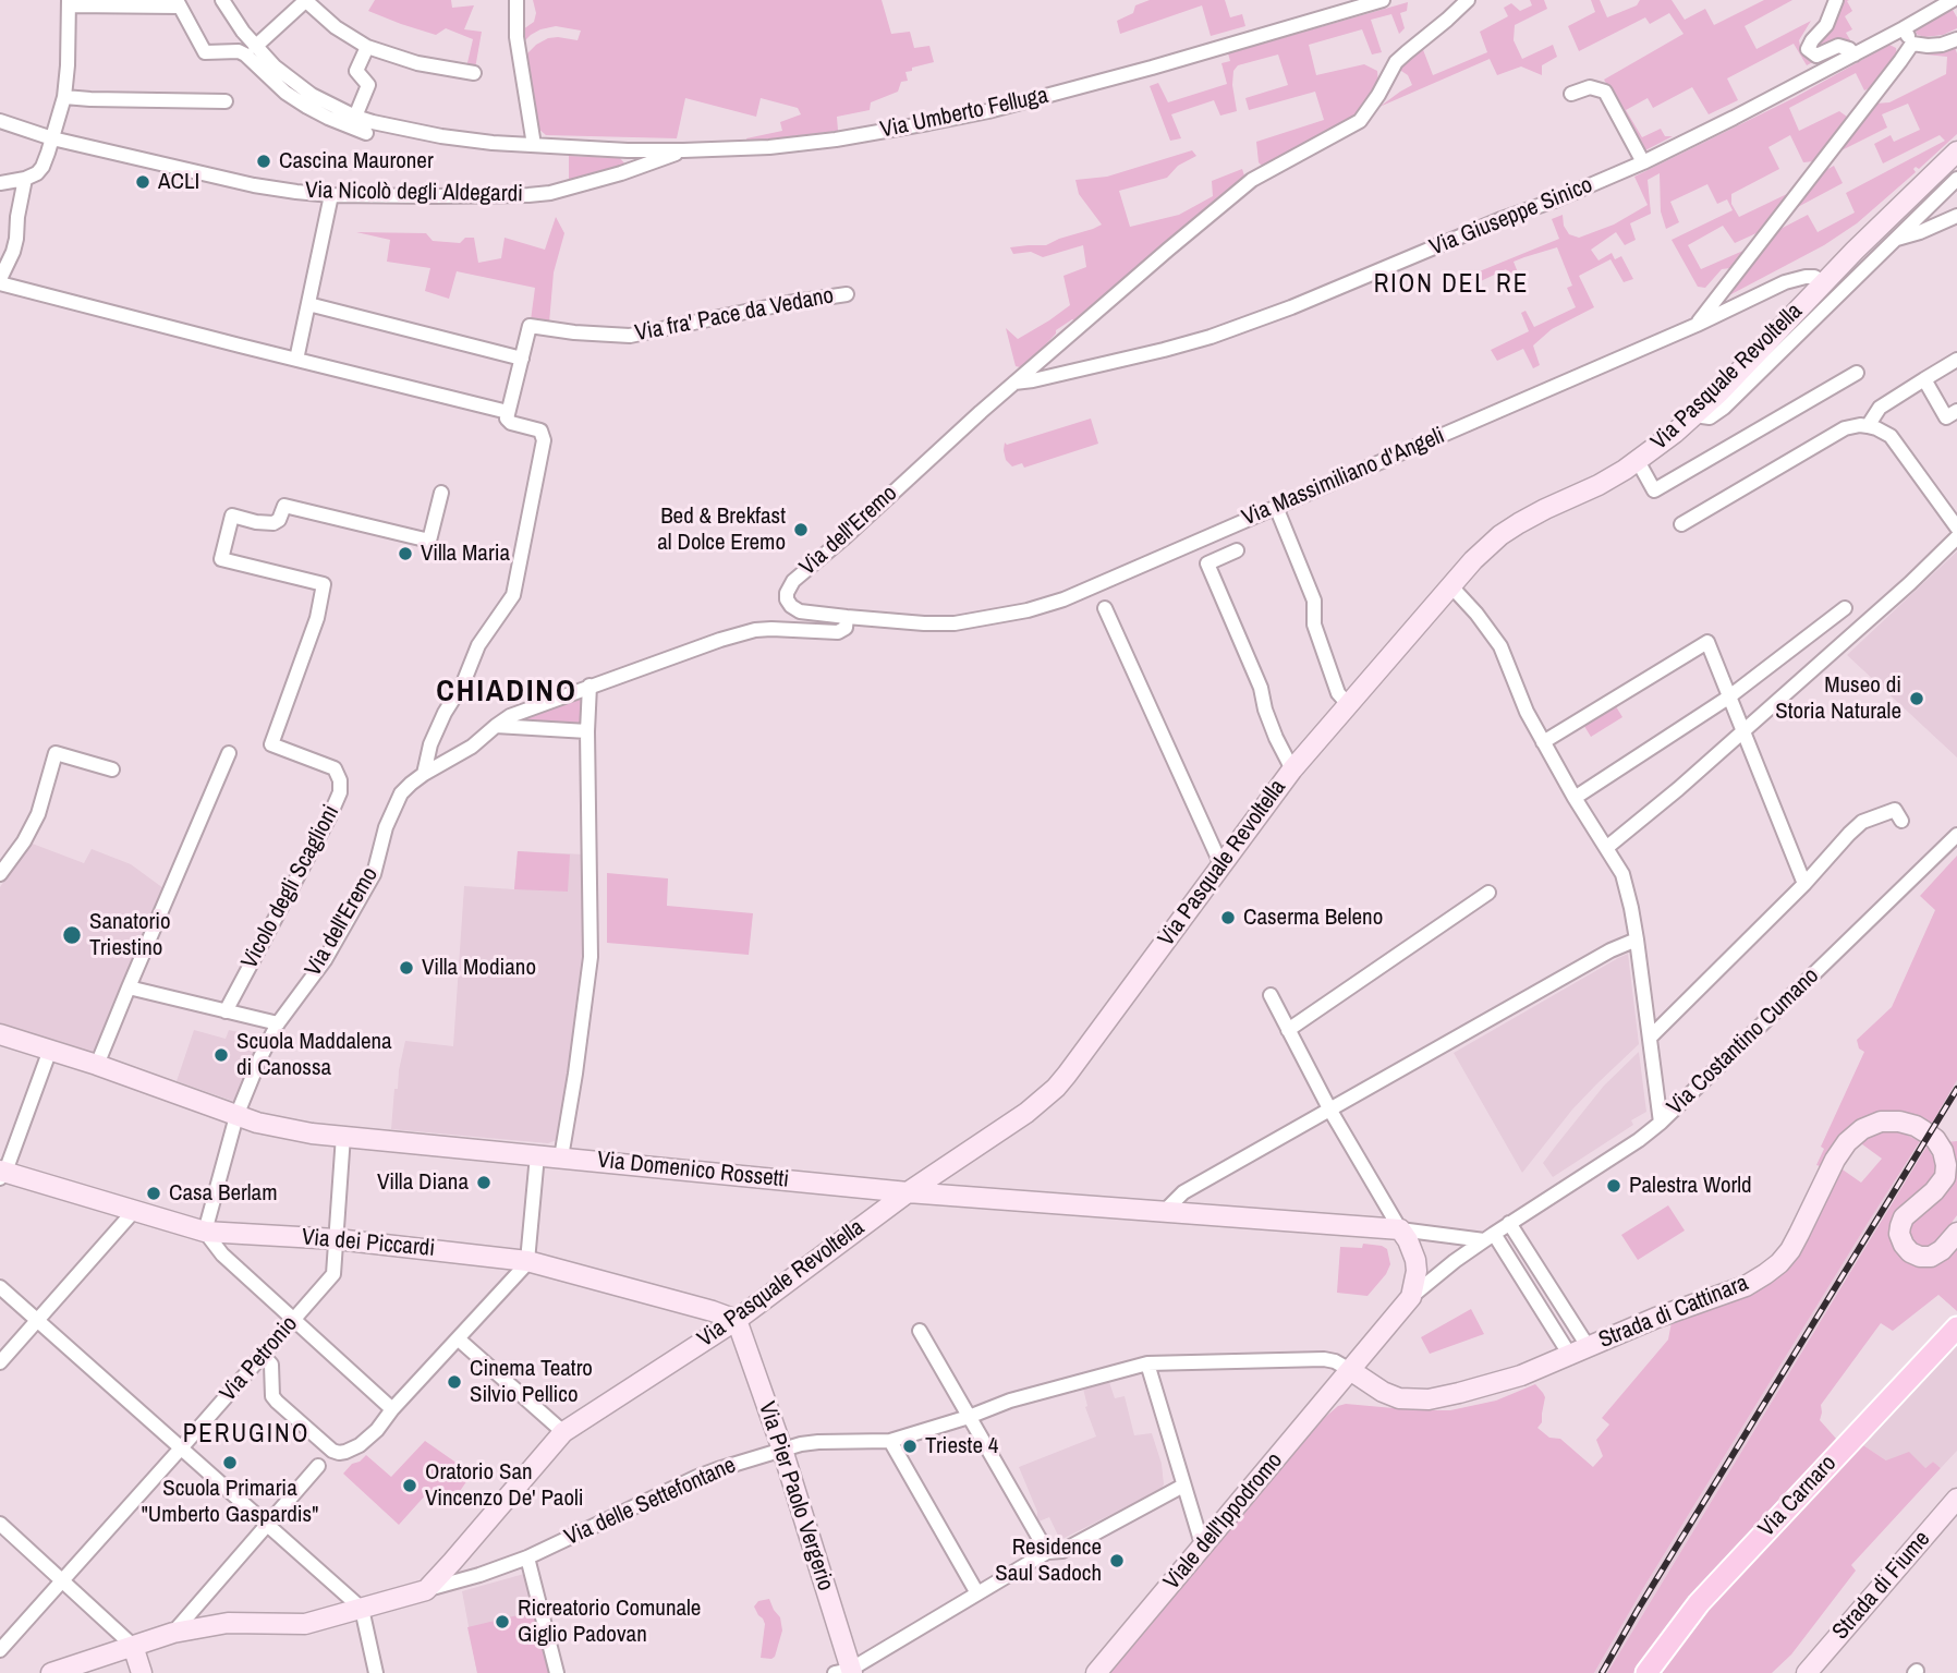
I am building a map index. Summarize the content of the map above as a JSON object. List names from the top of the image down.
{
  "streets": {
    "main road": [
      "Via Pasquale Revoltella",
      "Via Domenico Rossetti",
      "Via dei Piccardi",
      "Strada di Cattinara",
      "Via Pier Paolo Vergerio",
      "Via Carnaro",
      "Via delle Settefontane",
      "Viale dell'Ippodromo",
      "Strada di Fiume"
    ],
    "street": [
      "Via Umberto Felluga",
      "Via Nicolò degli Aldegardi",
      "Via Giuseppe Sinico",
      "Via fra' Pace da Vedano",
      "Via Massimiliano d'Angeli",
      "Via dell'Eremo",
      "Vicolo degli Scaglioni",
      "Via Costantino Cumano",
      "Via Petronio"
    ]
  },
  "crossings": [
    ["Via Umberto Felluga", "Via Nicolò degli Aldegardi"],
    ["Via Giuseppe Sinico", "Via dell'Eremo"],
    ["Via Pasquale Revoltella", "Via Massimiliano d'Angeli"],
    ["Via Pasquale Revoltella", "Via Domenico Rossetti"],
    ["Via Pasquale Revoltella", "Via dei Piccardi"],
    ["Via Pasquale Revoltella", "Via Pier Paolo Vergerio"],
    ["Via Pasquale Revoltella", "Via delle Settefontane"],
    ["Via Massimiliano d'Angeli", "Via dell'Eremo"],
    ["Via dell'Eremo", "Via Domenico Rossetti"],
    ["Via dell'Eremo", "Via dei Piccardi"],
    ["Via Costantino Cumano", "Viale dell'Ippodromo"],
    ["Via Domenico Rossetti", "Via Petronio"],
    ["Via dei Piccardi", "Via Petronio"],
    ["Via dei Piccardi", "Via Pier Paolo Vergerio"],
    ["Via Pier Paolo Vergerio", "Via delle Settefontane"],
    ["Via delle Settefontane", "Viale dell'Ippodromo"]
  ],
  "districts": ["RION DEL RE", "CHIADINO", "PERUGINO"],
  "places": [
    "Cascina Mauroner",
    "ACLI",
    "Bed & Brekfast al Dolce Eremo",
    "Villa Maria",
    "Museo di Storia Naturale",
    "Caserma Beleno",
    "Sanatorio Triestino",
    "Villa Modiano",
    "Scuola Maddalena di Canossa",
    "Villa Diana",
    "Palestra World",
    "Casa Berlam",
    "Cinema Teatro Silvio Pellico",
    "Trieste 4",
    "Scuola Primaria \"Umberto Gaspardis\"",
    "Oratorio San Vincenzo De' Paoli",
    "Residence Saul Sadoch",
    "Ricreatorio Comunale Giglio Padovan"
  ]
}
